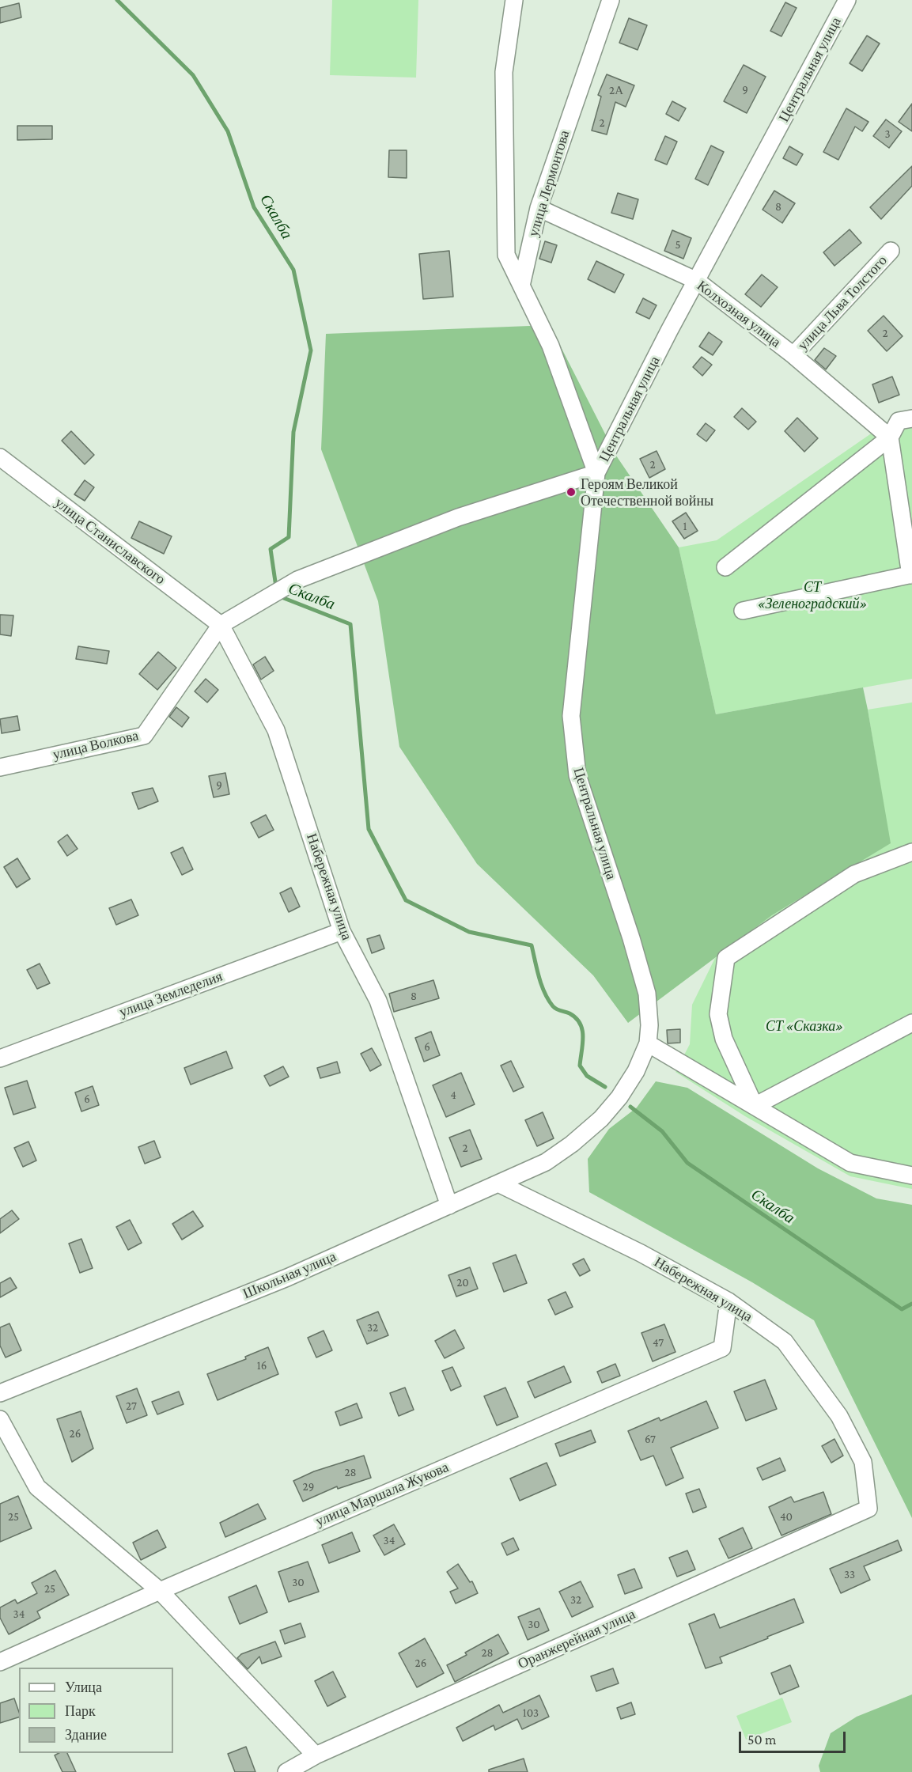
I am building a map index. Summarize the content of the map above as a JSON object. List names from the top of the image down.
{
  "streets": {
    "street": [
      "Центральная улица",
      "улица Лермонтова",
      "улица Льва Толстого",
      "Колхозная улица",
      "улица Станиславского",
      "улица Волкова",
      "Набережная улица",
      "улица Земледелия",
      "Школьная улица",
      "улица Маршала Жукова",
      "Оранжерейная улица"
    ]
  },
  "crossings": [
    ["Центральная улица", "Колхозная улица"],
    ["Центральная улица", "Школьная улица"],
    ["улица Лермонтова", "Колхозная улица"],
    ["улица Льва Толстого", "Колхозная улица"],
    ["улица Станиславского", "улица Волкова"],
    ["улица Станиславского", "Набережная улица"],
    ["улица Волкова", "Набережная улица"],
    ["Набережная улица", "улица Земледелия"],
    ["Набережная улица", "Школьная улица"],
    ["Набережная улица", "улица Маршала Жукова"],
    ["Набережная улица", "Оранжерейная улица"]
  ],
  "water": ["Скалба"],
  "parks": ["СТ «Зеленоградский»", "СТ «Сказка»"],
  "places": ["Героям Великой Отечественной войны"],
  "house_numbers": [
    "9",
    "2А",
    "2",
    "3",
    "8",
    "5",
    "2",
    "2",
    "1",
    "9",
    "8",
    "6",
    "4",
    "6",
    "2",
    "20",
    "32",
    "47",
    "16",
    "27",
    "26",
    "67",
    "28",
    "29",
    "25",
    "40",
    "34",
    "33",
    "30",
    "25",
    "32",
    "34",
    "30",
    "28",
    "26",
    "103"
  ],
  "legend": ["Улица", "Парк", "Здание"],
  "scale_bar": "50 m"
}
